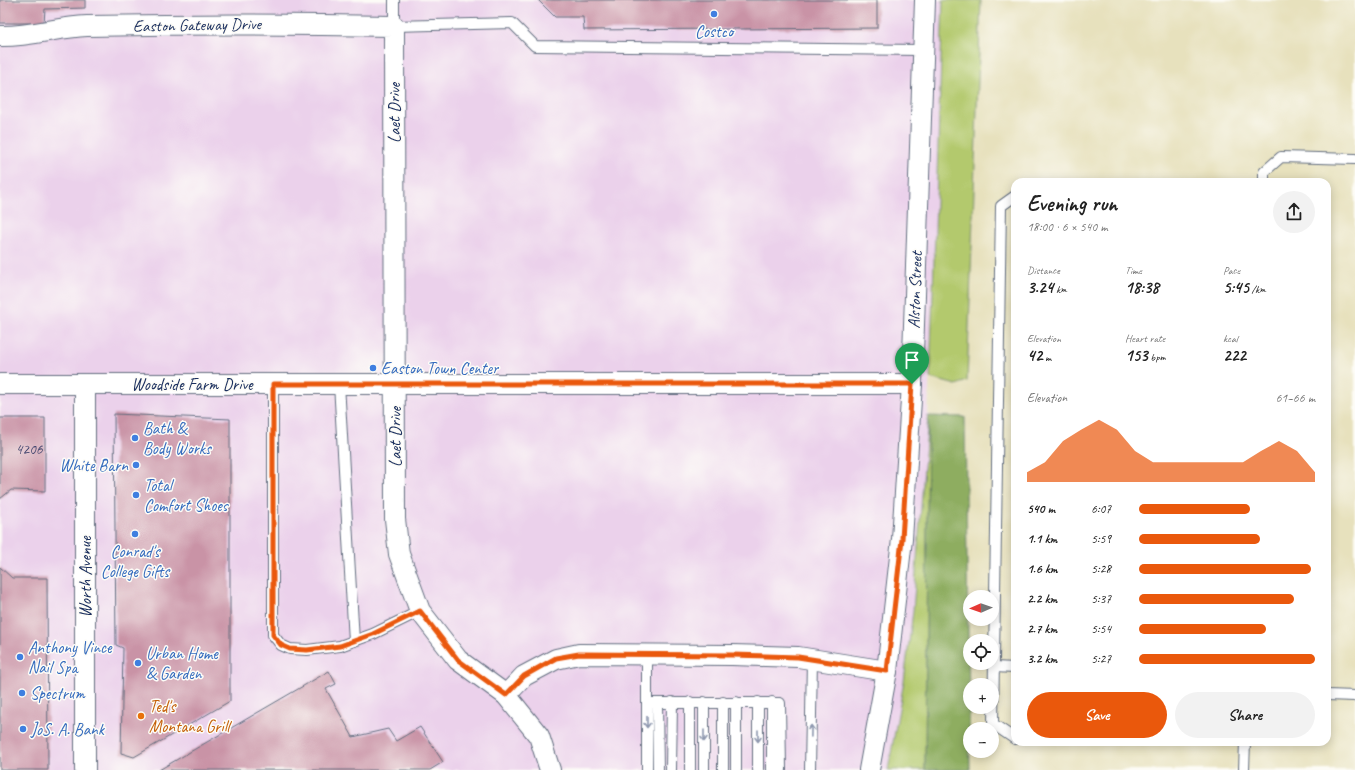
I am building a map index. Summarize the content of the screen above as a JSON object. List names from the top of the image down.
{
  "streets": {
    "street": [
      "Easton Gateway Drive",
      "Laet Drive",
      "Alston Street",
      "Woodside Farm Drive",
      "Worth Avenue"
    ]
  },
  "crossings": [
    ["Easton Gateway Drive", "Laet Drive"],
    ["Laet Drive", "Woodside Farm Drive"],
    ["Alston Street", "Woodside Farm Drive"],
    ["Woodside Farm Drive", "Worth Avenue"]
  ],
  "places": [
    "Costco",
    "Easton Town Center",
    "Bath & Body Works",
    "White Barn",
    "Total Comfort Shoes",
    "Conrad's College Gifts",
    "Anthony Vince Nail Spa",
    "Urban Home & Garden",
    "Spectrum",
    "Ted's Montana Grill",
    "JoS. A. Bank"
  ],
  "house_numbers": ["4206"],
  "north": "left",
  "page": {
    "heading": ["Evening run", "18:00 · 6 × 540 m"],
    "stats": [
      ["Distance", "3.24 km"],
      ["Time", "18:38"],
      ["Pace", "5:45 /km"],
      ["Elevation", "42 m"],
      ["Heart rate", "153 bpm"],
      ["kcal", "222"]
    ],
    "chart": ["Elevation", "61–66 m"],
    "list": [
      {
        "name": "540 m",
        "note": "6:07"
      },
      {
        "name": "1.1 km",
        "note": "5:59"
      },
      {
        "name": "1.6 km",
        "note": "5:28"
      },
      {
        "name": "2.2 km",
        "note": "5:37"
      },
      {
        "name": "2.7 km",
        "note": "5:54"
      },
      {
        "name": "3.2 km",
        "note": "5:27"
      }
    ],
    "map_buttons": ["+", "−"],
    "buttons": ["Save", "Share"]
  }
}
